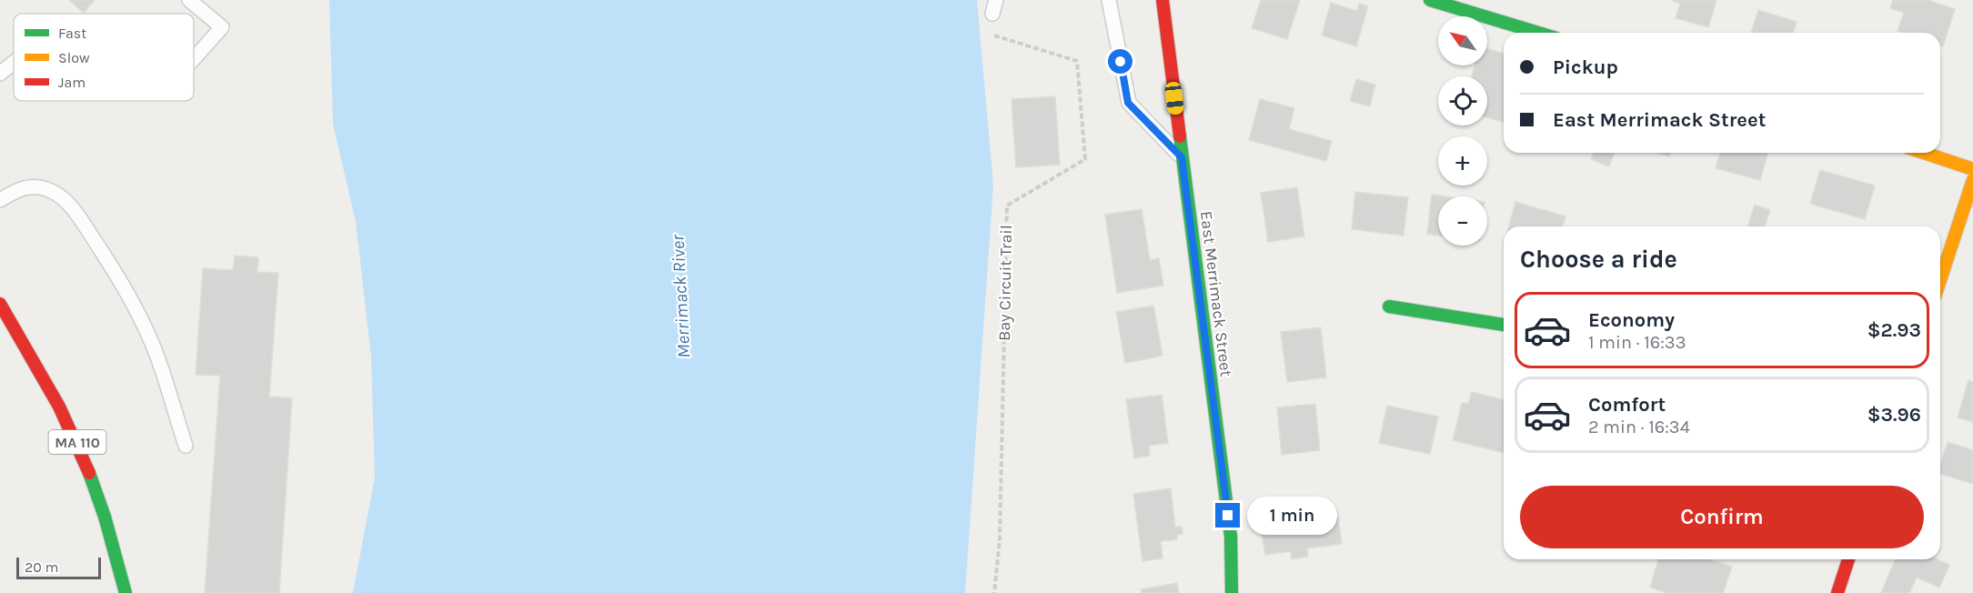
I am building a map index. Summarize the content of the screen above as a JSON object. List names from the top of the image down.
{
  "streets": {
    "street": ["East Merrimack Street", "MA 110"],
    "path": ["Bay Circuit Trail"]
  },
  "water": ["Merrimack River"],
  "legend": ["Fast", "Slow", "Jam"],
  "scale_bar": "20 m",
  "north": "top left",
  "page": {
    "map_buttons": ["+", "−"],
    "banner": ["Pickup", "East Merrimack Street"],
    "heading": "Choose a ride",
    "list": [
      {
        "name": "Economy",
        "note": "1 min · 16:33",
        "value": "$2.93"
      },
      {
        "name": "Comfort",
        "note": "2 min · 16:34",
        "value": "$3.96"
      }
    ],
    "buttons": "Confirm",
    "bubble": "1 min",
    "scale": "20 m"
  }
}
